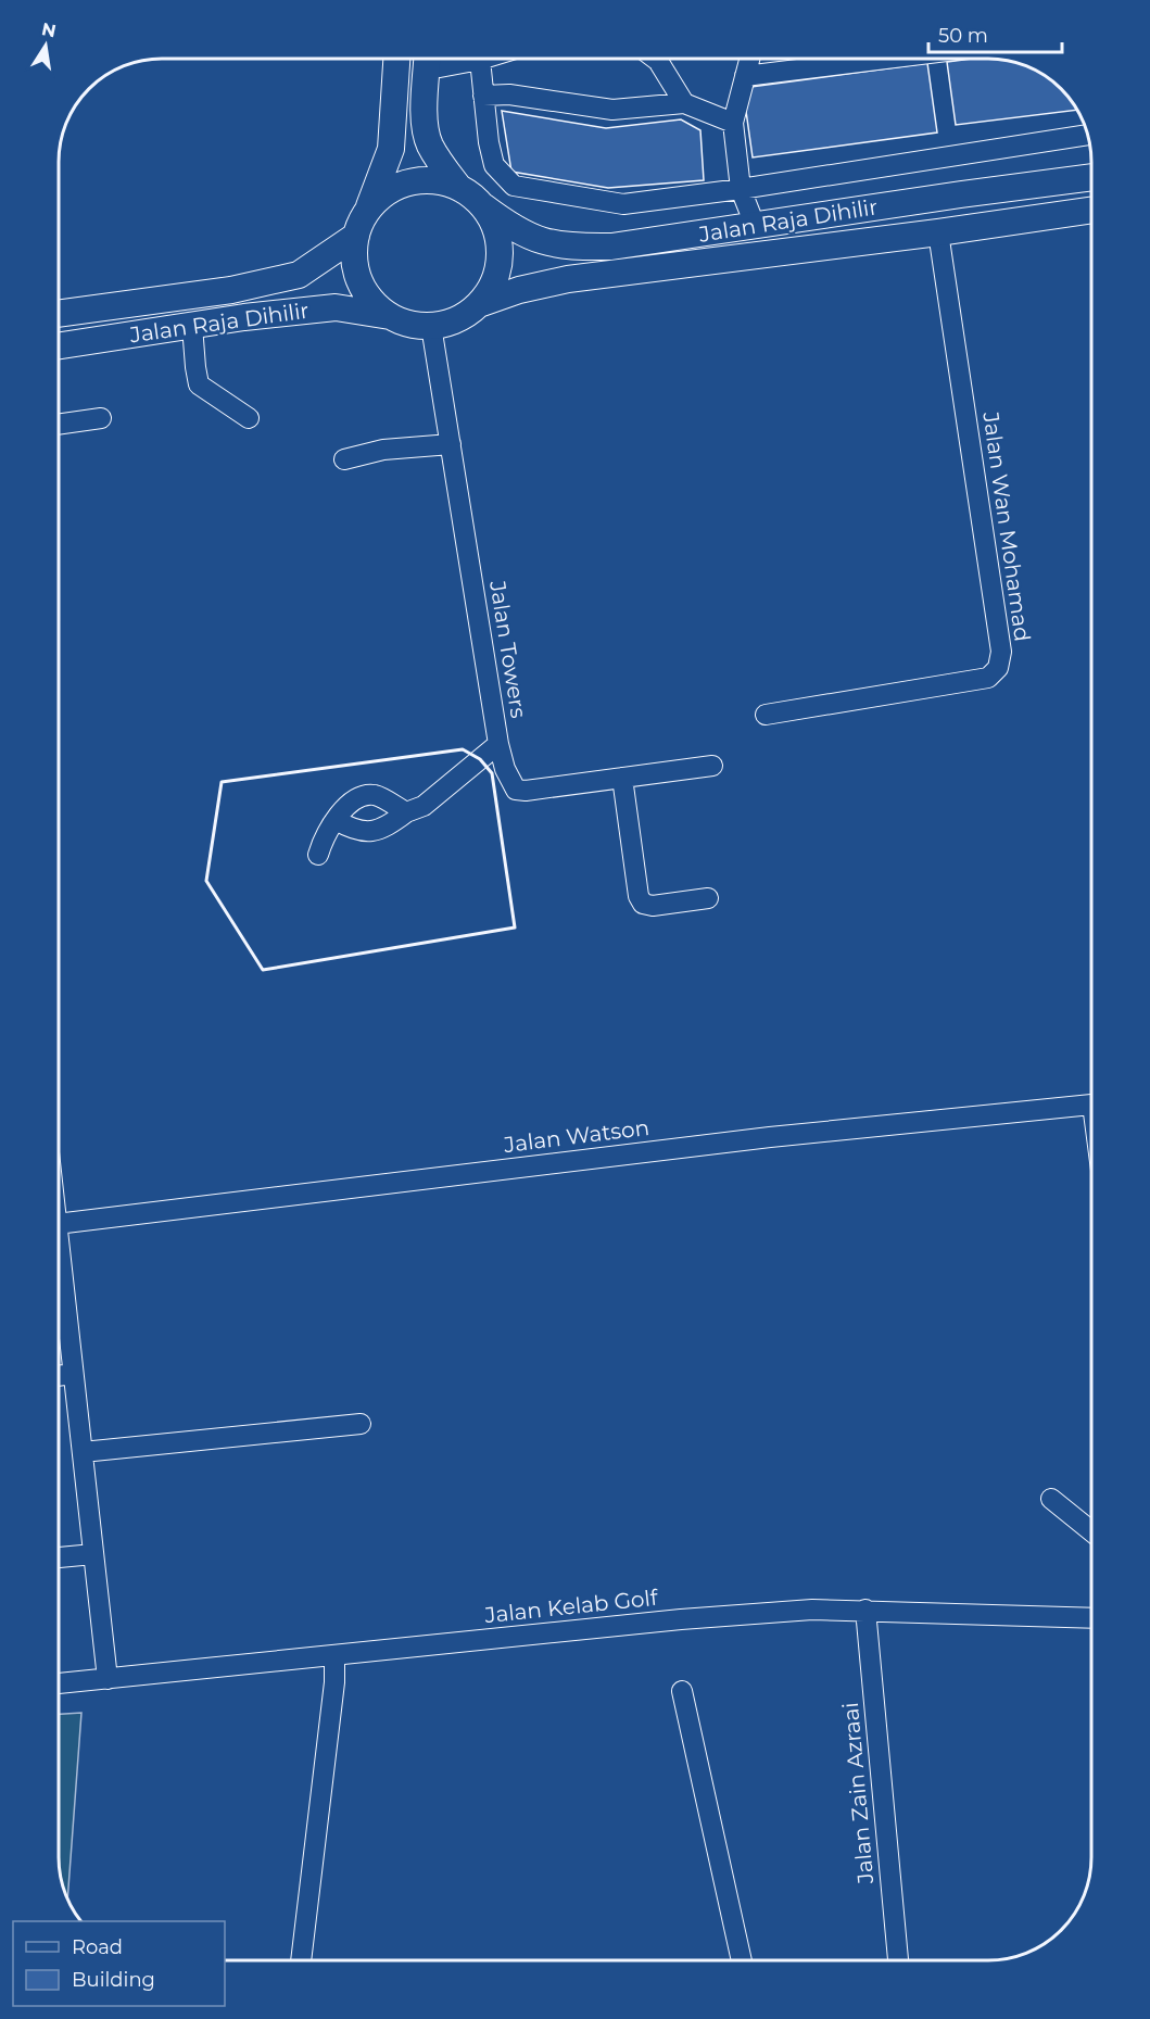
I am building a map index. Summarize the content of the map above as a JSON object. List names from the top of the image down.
{
  "streets": {
    "main road": ["Jalan Raja Dihilir"],
    "street": [
      "Jalan Wan Mohamad",
      "Jalan Towers",
      "Jalan Watson",
      "Jalan Kelab Golf",
      "Jalan Zain Azraai"
    ]
  },
  "crossings": [
    ["Jalan Raja Dihilir", "Jalan Wan Mohamad"],
    ["Jalan Raja Dihilir", "Jalan Towers"],
    ["Jalan Kelab Golf", "Jalan Zain Azraai"]
  ],
  "legend": ["Road", "Building"],
  "scale_bar": "50 m",
  "north": "top"
}
